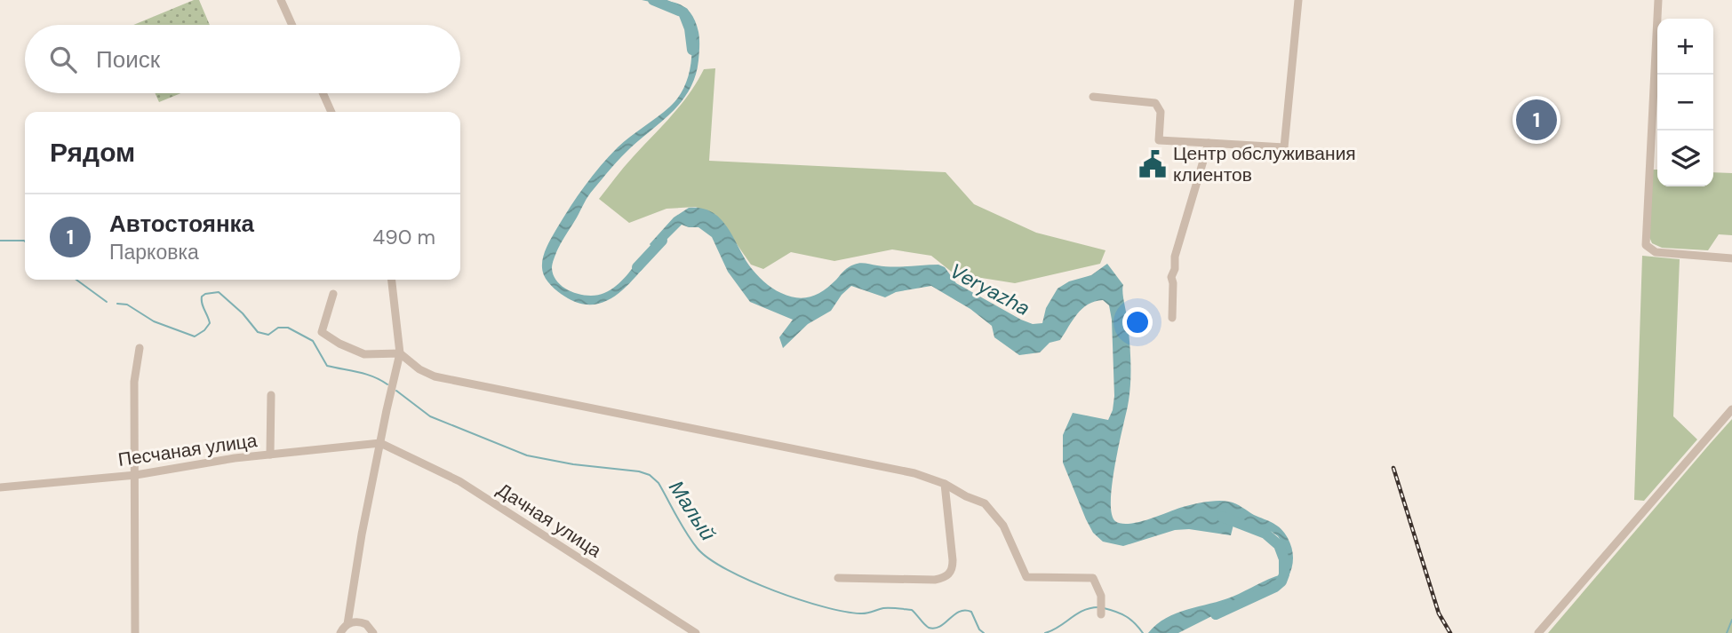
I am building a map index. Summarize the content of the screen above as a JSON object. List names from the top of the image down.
{
  "streets": {
    "street": ["Песчаная улица", "Дачная улица"]
  },
  "crossings": [
    ["Песчаная улица", "Дачная улица"]
  ],
  "water": ["Veryazha", "Малый"],
  "places": {
    "public building": ["Центр обслуживания клиентов"]
  },
  "page": {
    "map_buttons": ["+", "−"],
    "search": "Поиск",
    "pins": "1",
    "heading": "Рядом",
    "list": [
      {
        "mark": "1",
        "name": "Автостоянка",
        "note": "Парковка",
        "value": "490 m"
      }
    ]
  }
}
